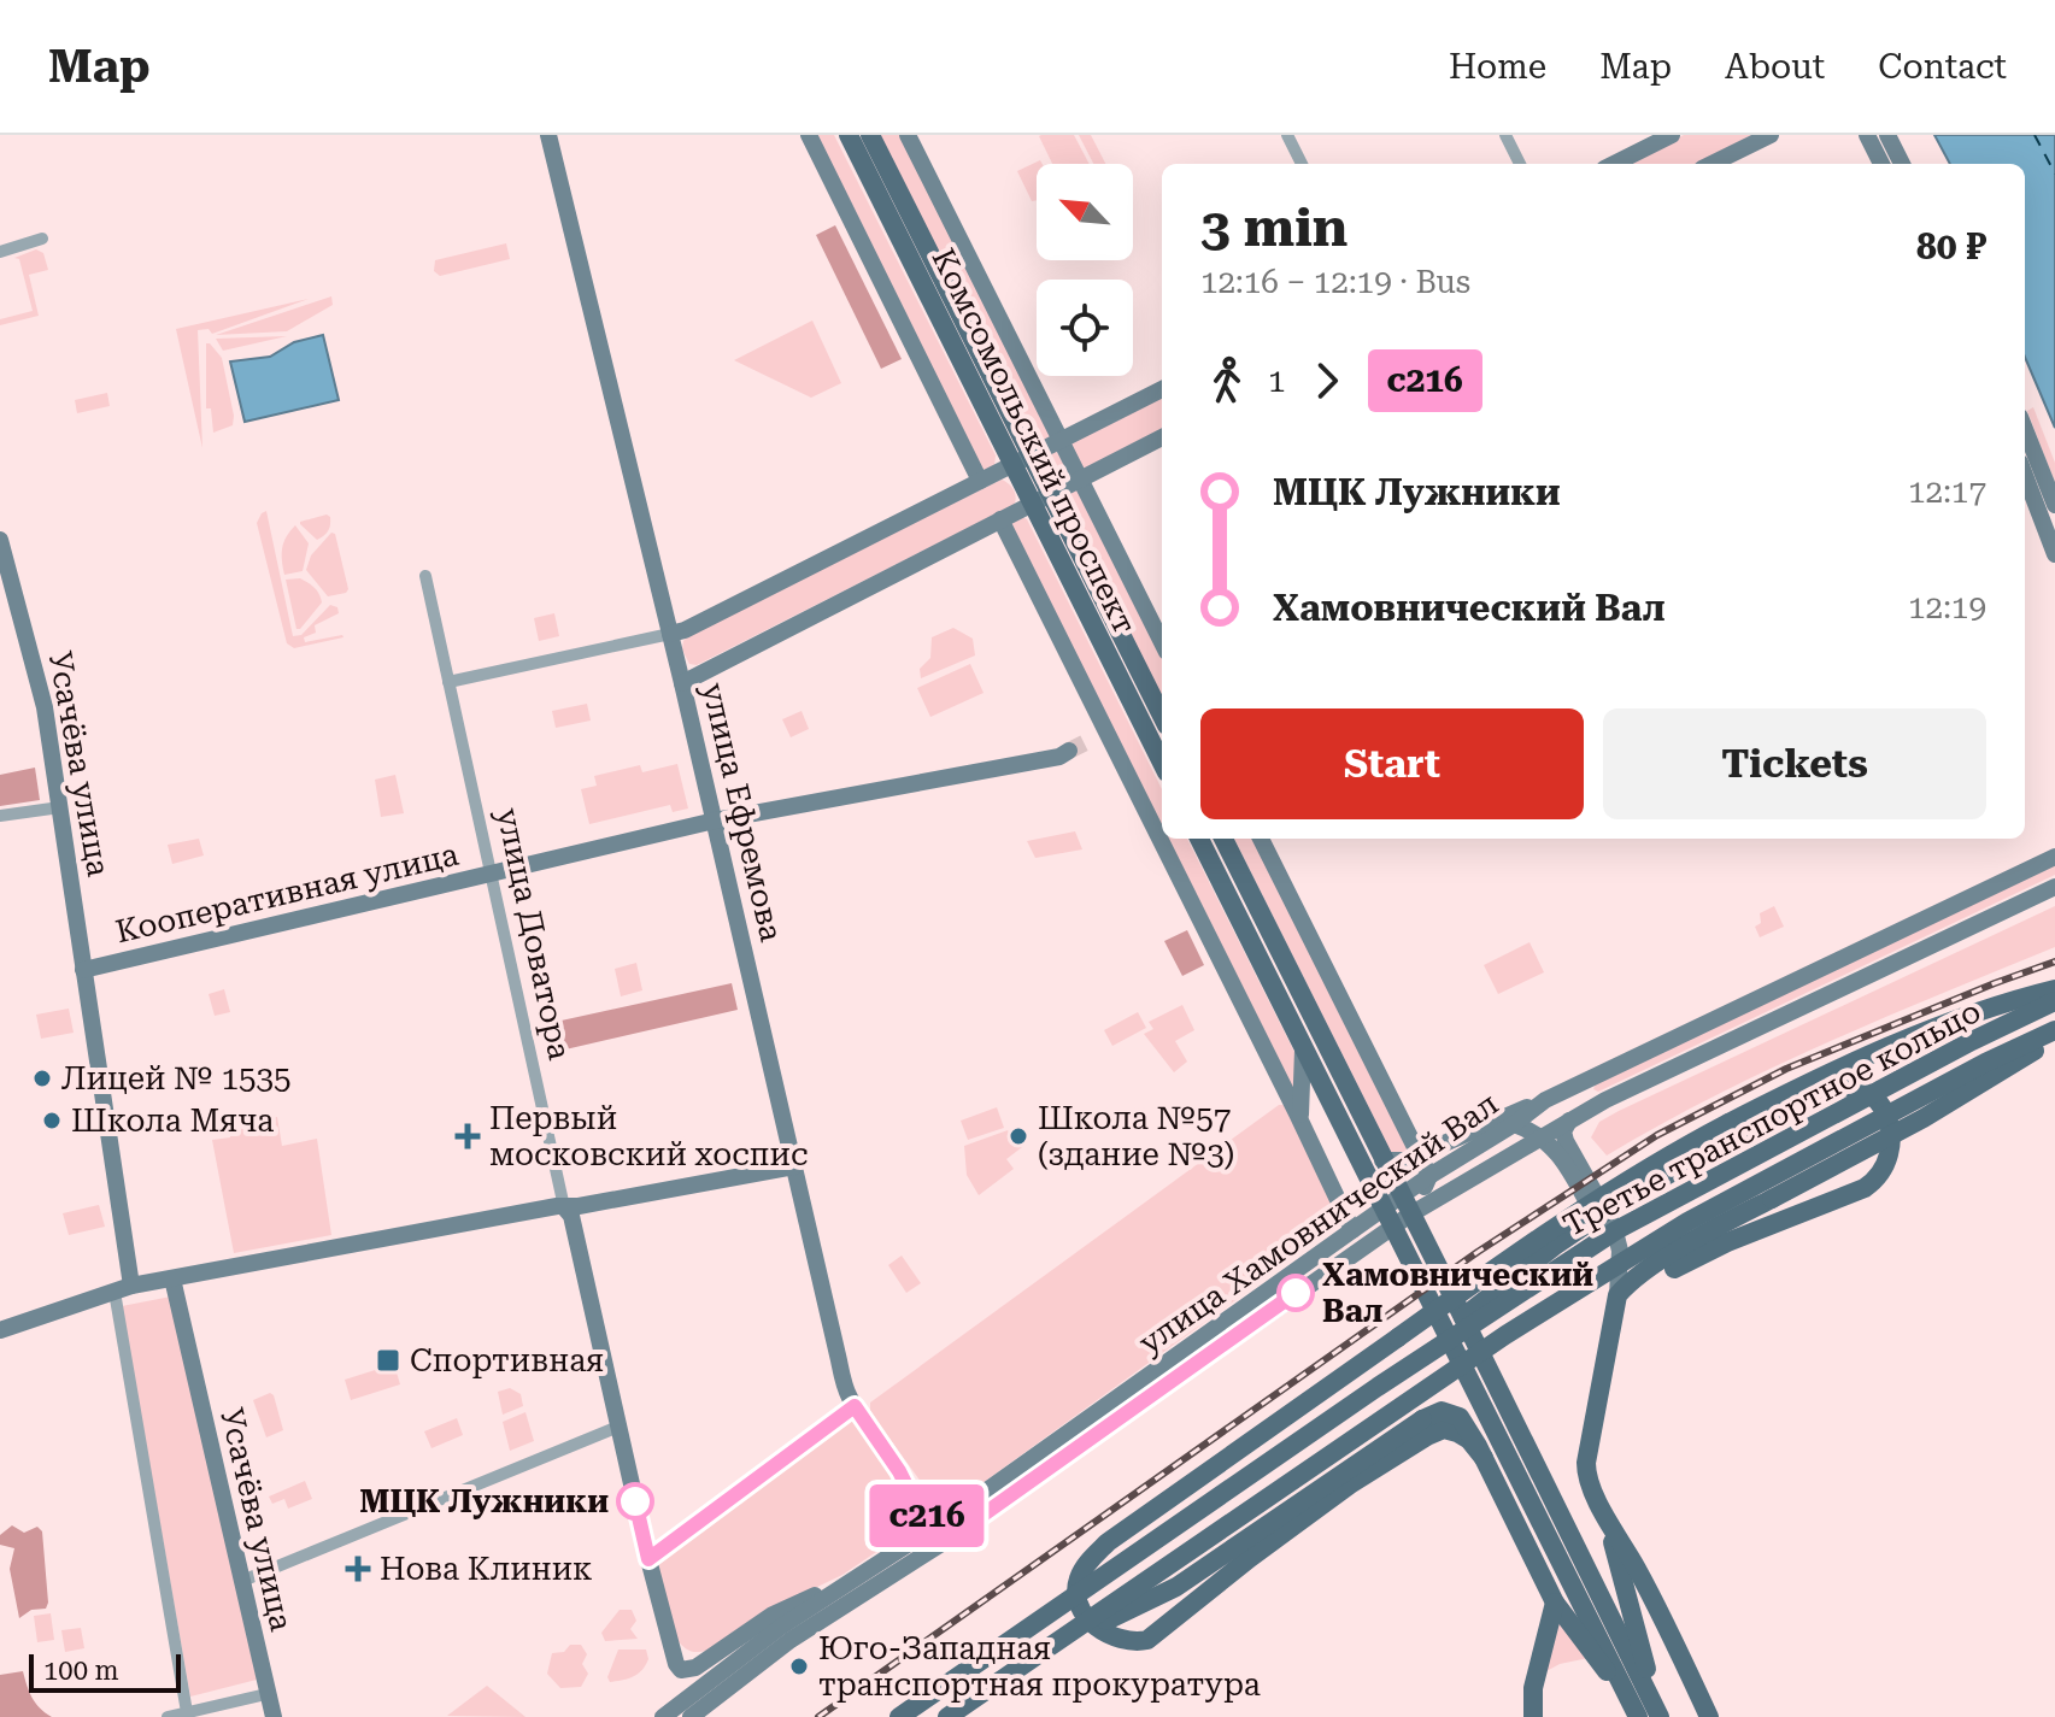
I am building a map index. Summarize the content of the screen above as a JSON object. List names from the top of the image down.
{
  "streets": {
    "main road": ["Комсомольский проспект", "Третье транспортное кольцо"],
    "street": [
      "Усачёва улица",
      "улица Ефремова",
      "Кооперативная улица",
      "улица Доватора",
      "улица Хамовнический Вал"
    ]
  },
  "crossings": [
    ["Комсомольский проспект", "улица Хамовнический Вал"],
    ["Усачёва улица", "Кооперативная улица"],
    ["улица Ефремова", "Кооперативная улица"],
    ["улица Ефремова", "улица Хамовнический Вал"],
    ["Кооперативная улица", "улица Доватора"],
    ["улица Доватора", "улица Хамовнический Вал"]
  ],
  "places": {
    "other": [
      "Лицей № 1535",
      "Школа Мяча",
      "Школа №57 (здание №3)",
      "Хамовнический Вал",
      "МЦК Лужники",
      "Юго-Западная транспортная прокуратура"
    ],
    "health": ["Первый московский хоспис", "Нова Клиник"],
    "transit": ["Спортивная"]
  },
  "lines": ["bus line с216"],
  "scale_bar": "100 m",
  "north": "top left",
  "page": {
    "header": "Map",
    "nav": [
      "Home",
      "Map",
      "About",
      "Contact"
    ],
    "on_map": "с216",
    "heading": ["3 min", "12:16 – 12:19 · Bus", "80 ₽"],
    "legs": ["1", "с216"],
    "list": [
      {
        "name": "МЦК Лужники",
        "value": "12:17"
      },
      {
        "name": "Хамовнический Вал",
        "value": "12:19"
      }
    ],
    "buttons": ["Start", "Tickets"],
    "scale": "100 m"
  }
}
